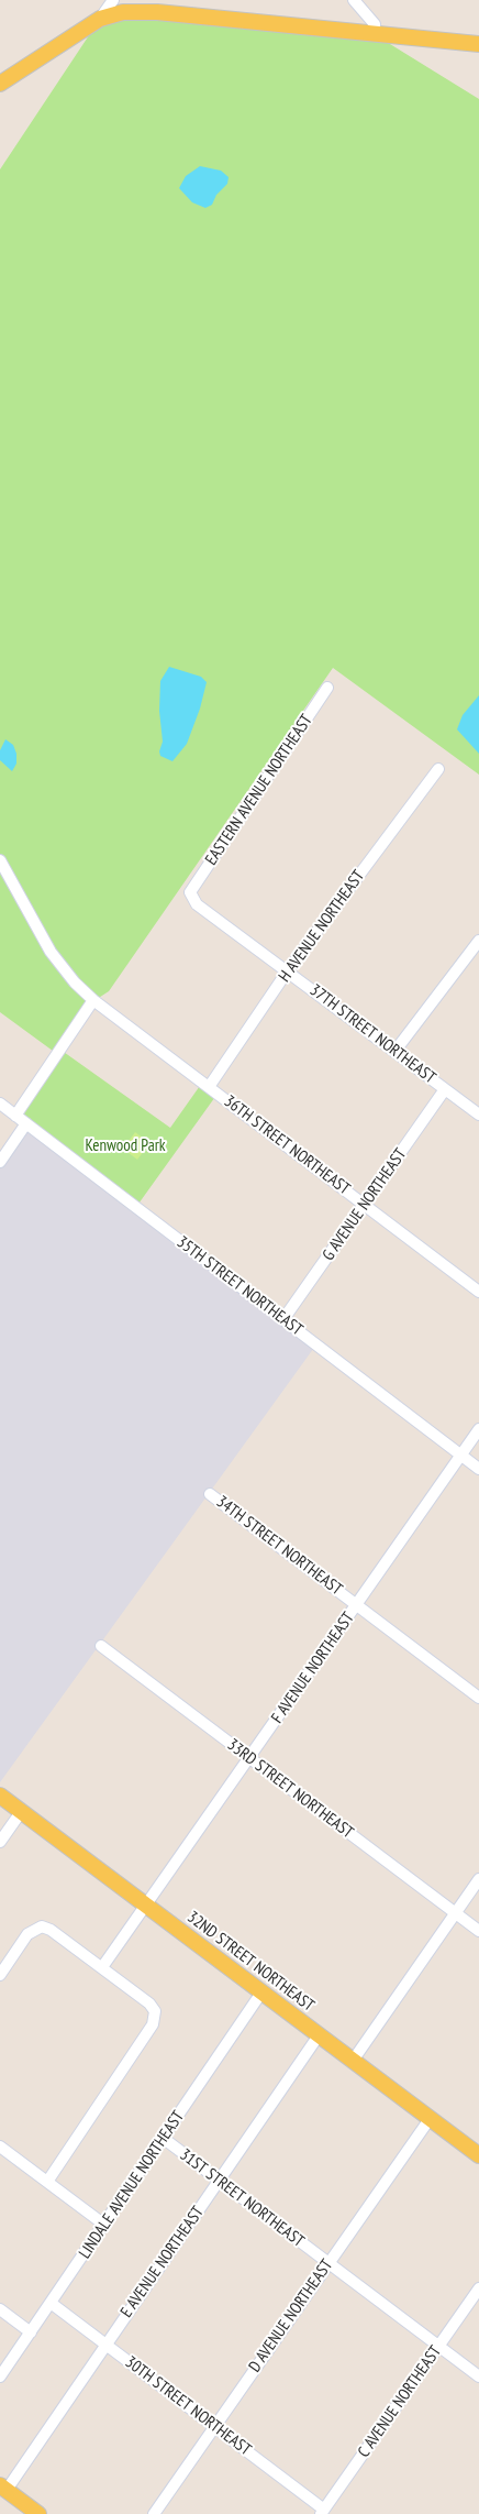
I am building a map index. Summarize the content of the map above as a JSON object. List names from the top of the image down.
{
  "streets": {
    "main road": ["32ND STREET NORTHEAST"],
    "street": [
      "EASTERN AVENUE NORTHEAST",
      "H AVENUE NORTHEAST",
      "37TH STREET NORTHEAST",
      "36TH STREET NORTHEAST",
      "G AVENUE NORTHEAST",
      "35TH STREET NORTHEAST",
      "34TH STREET NORTHEAST",
      "F AVENUE NORTHEAST",
      "33RD STREET NORTHEAST",
      "LINDALE AVENUE NORTHEAST",
      "31ST STREET NORTHEAST",
      "E AVENUE NORTHEAST",
      "D AVENUE NORTHEAST",
      "C AVENUE NORTHEAST",
      "30TH STREET NORTHEAST"
    ]
  },
  "crossings": [
    ["EASTERN AVENUE NORTHEAST", "37TH STREET NORTHEAST"],
    ["H AVENUE NORTHEAST", "37TH STREET NORTHEAST"],
    ["H AVENUE NORTHEAST", "36TH STREET NORTHEAST"],
    ["37TH STREET NORTHEAST", "G AVENUE NORTHEAST"],
    ["36TH STREET NORTHEAST", "G AVENUE NORTHEAST"],
    ["G AVENUE NORTHEAST", "35TH STREET NORTHEAST"],
    ["35TH STREET NORTHEAST", "F AVENUE NORTHEAST"],
    ["34TH STREET NORTHEAST", "F AVENUE NORTHEAST"],
    ["F AVENUE NORTHEAST", "33RD STREET NORTHEAST"],
    ["F AVENUE NORTHEAST", "32ND STREET NORTHEAST"],
    ["32ND STREET NORTHEAST", "LINDALE AVENUE NORTHEAST"],
    ["32ND STREET NORTHEAST", "E AVENUE NORTHEAST"],
    ["32ND STREET NORTHEAST", "D AVENUE NORTHEAST"],
    ["LINDALE AVENUE NORTHEAST", "31ST STREET NORTHEAST"],
    ["LINDALE AVENUE NORTHEAST", "30TH STREET NORTHEAST"],
    ["31ST STREET NORTHEAST", "E AVENUE NORTHEAST"],
    ["31ST STREET NORTHEAST", "D AVENUE NORTHEAST"],
    ["31ST STREET NORTHEAST", "C AVENUE NORTHEAST"],
    ["E AVENUE NORTHEAST", "30TH STREET NORTHEAST"],
    ["D AVENUE NORTHEAST", "30TH STREET NORTHEAST"],
    ["C AVENUE NORTHEAST", "30TH STREET NORTHEAST"]
  ],
  "parks": ["Kenwood Park"]
}
